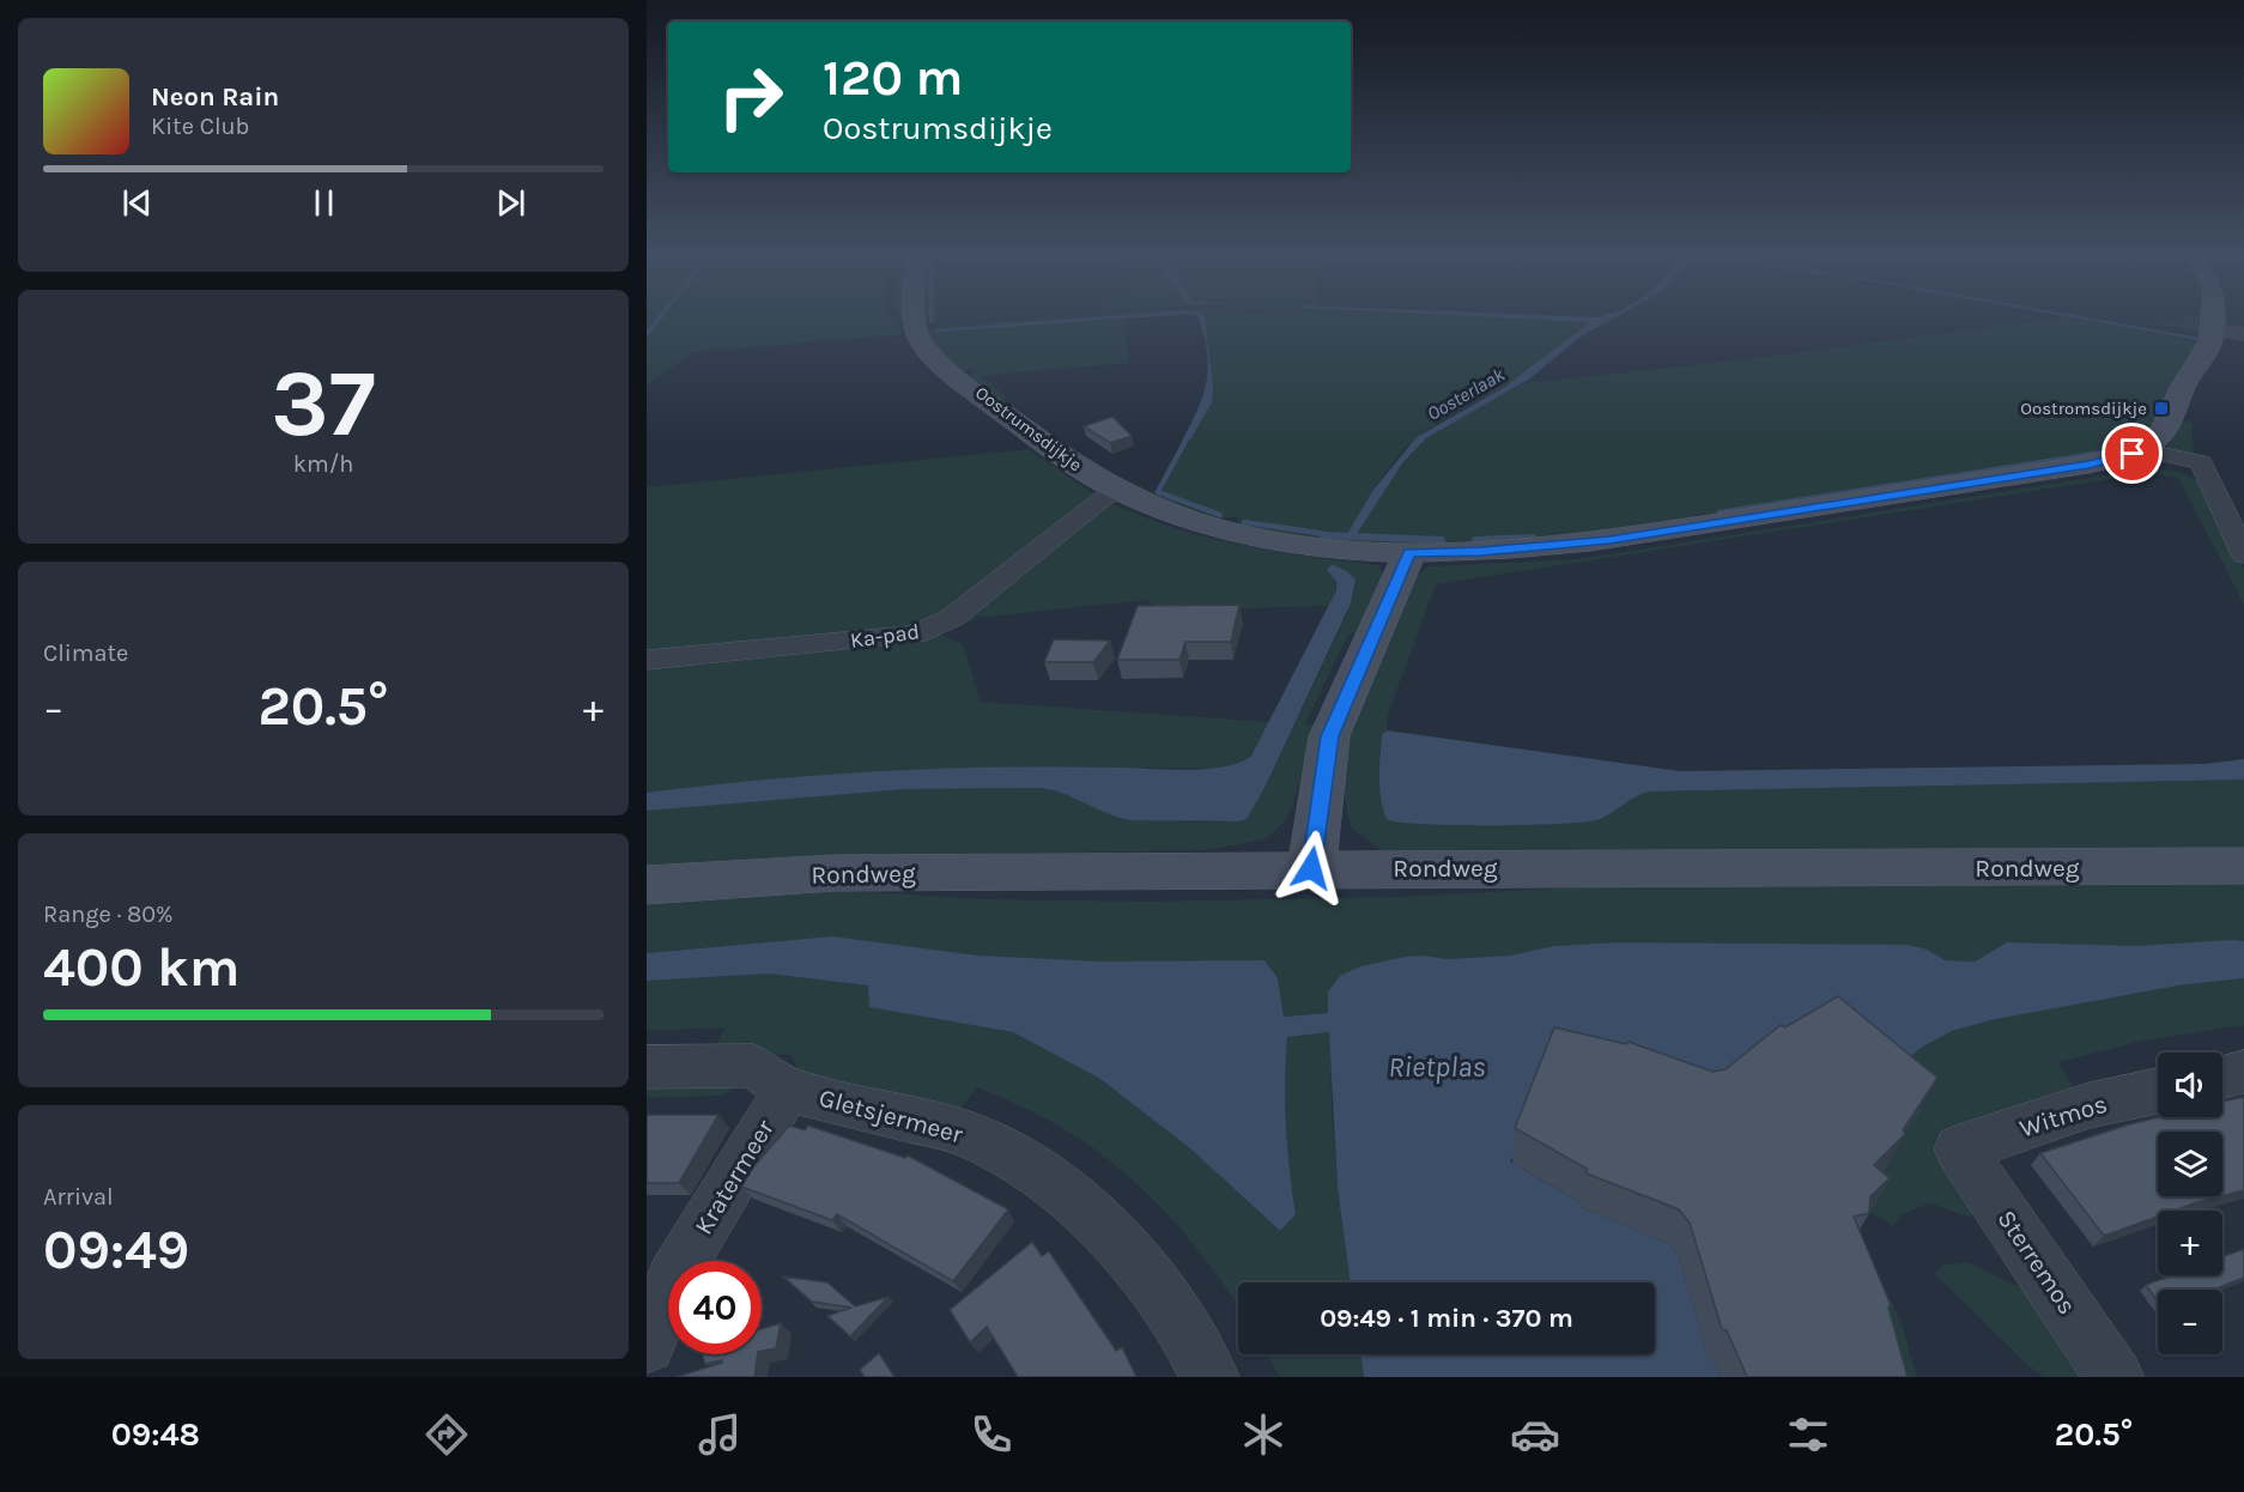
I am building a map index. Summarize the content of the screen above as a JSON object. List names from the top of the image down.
{
  "streets": {
    "street": [
      "Oostrumsdijkje",
      "Ka-pad",
      "Rondweg",
      "Gletsjermeer",
      "Witmos",
      "Kratermeer",
      "Sterremos"
    ]
  },
  "crossings": [
    ["Oostrumsdijkje", "Ka-pad"],
    ["Gletsjermeer", "Kratermeer"],
    ["Witmos", "Sterremos"]
  ],
  "water": ["Oosterlaak", "Rietplas"],
  "places": {
    "transit": ["Oostromsdijkje"]
  },
  "page": {
    "turn": ["120 m", "Oostrumsdijkje"],
    "song": ["Neon Rain", "Kite Club"],
    "tile": [
      ["37", "km/h"],
      "Climate",
      ["Range · 80%", "400 km"],
      ["Arrival", "09:49"]
    ],
    "heat": ["−", "20.5°", "+"],
    "map_buttons": ["+", "−"],
    "limit": "40",
    "trip": "09:49 · 1 min · 370 m",
    "tabs": ["09:48", "20.5°"]
  }
}
